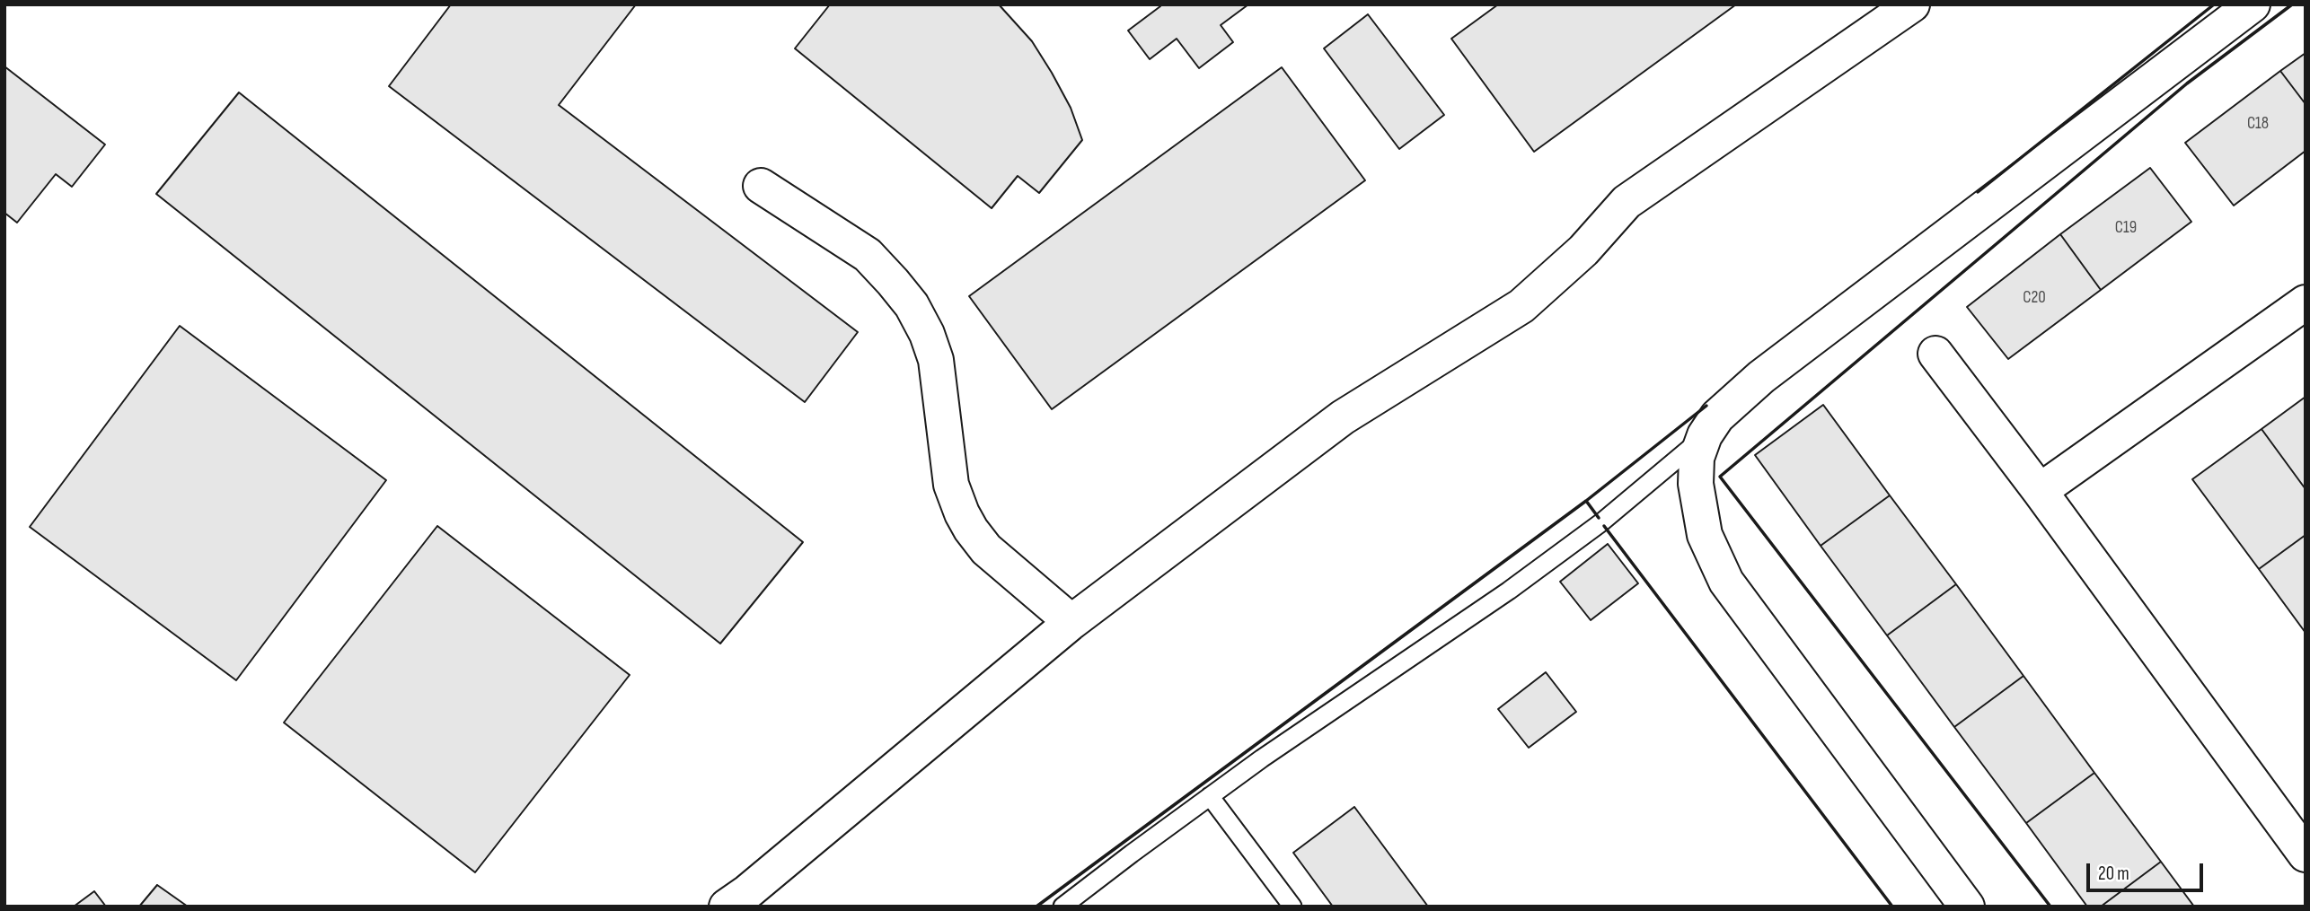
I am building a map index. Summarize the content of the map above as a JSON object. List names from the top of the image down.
{
  "house_numbers": ["C18", "C19", "C20"],
  "scale_bar": "20 m"
}
